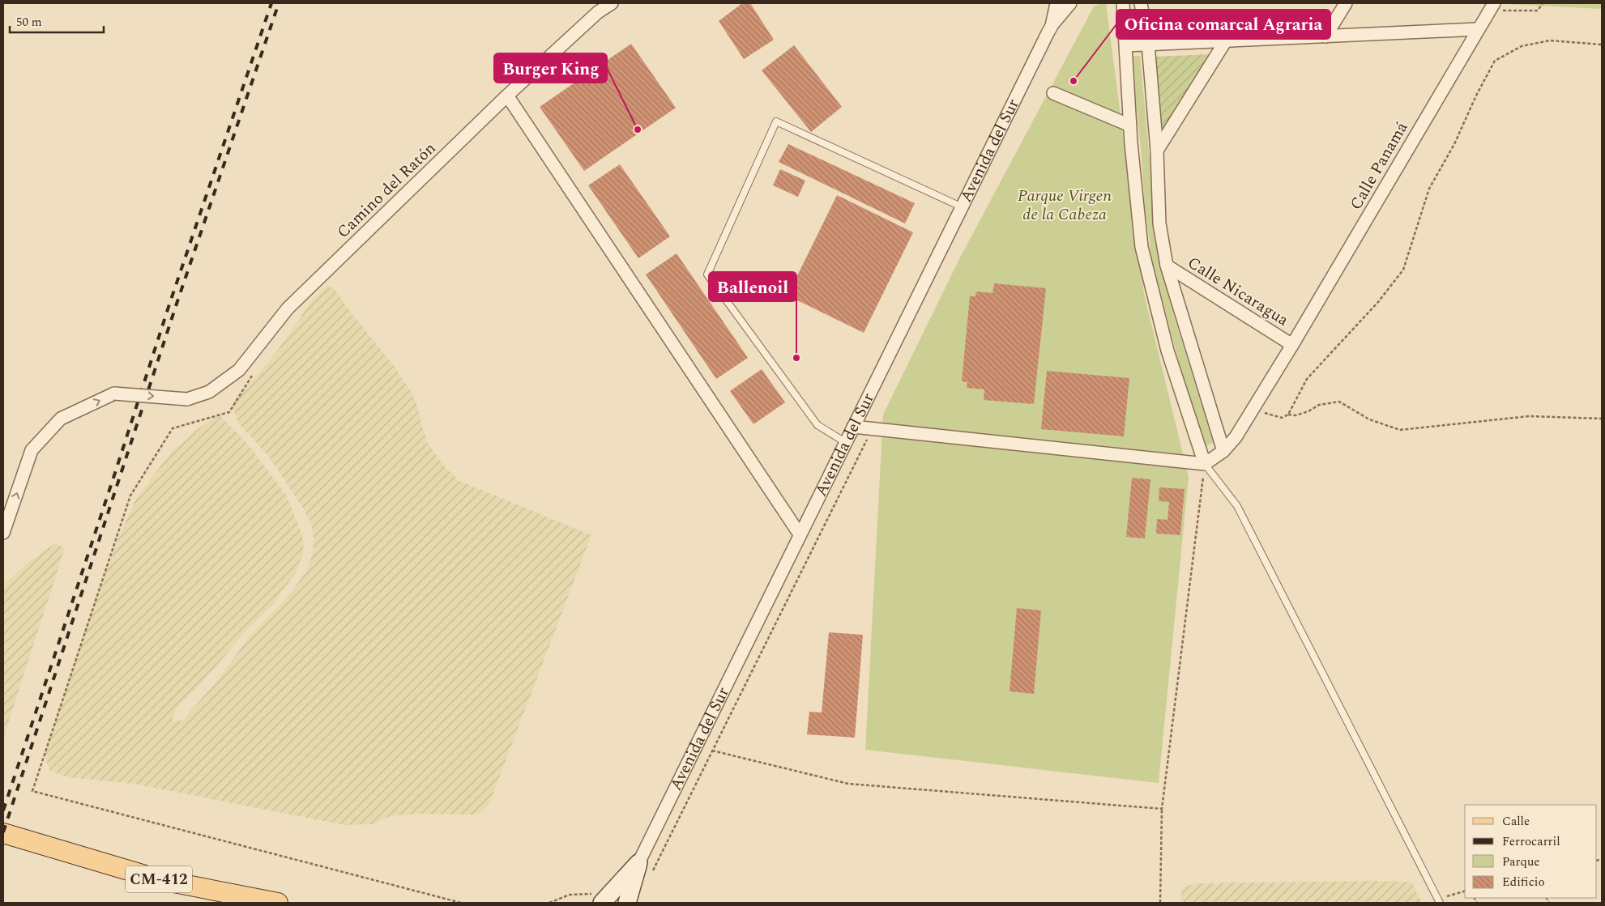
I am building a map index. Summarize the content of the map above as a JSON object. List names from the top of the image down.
{
  "streets": {
    "main road": ["Avenida del Sur", "CM-412"],
    "street": ["Calle Panamá", "Camino del Ratón", "Calle Nicaragua"]
  },
  "crossings": [
    ["Calle Panamá", "Calle Nicaragua"]
  ],
  "one_way": ["Camino del Ratón"],
  "parks": ["Parque Virgen de la Cabeza"],
  "places": ["Oficina comarcal Agraria", "Burger King", "Ballenoil"],
  "legend": [
    "Calle",
    "Ferrocarril",
    "Parque",
    "Edificio"
  ],
  "scale_bar": "50 m"
}
